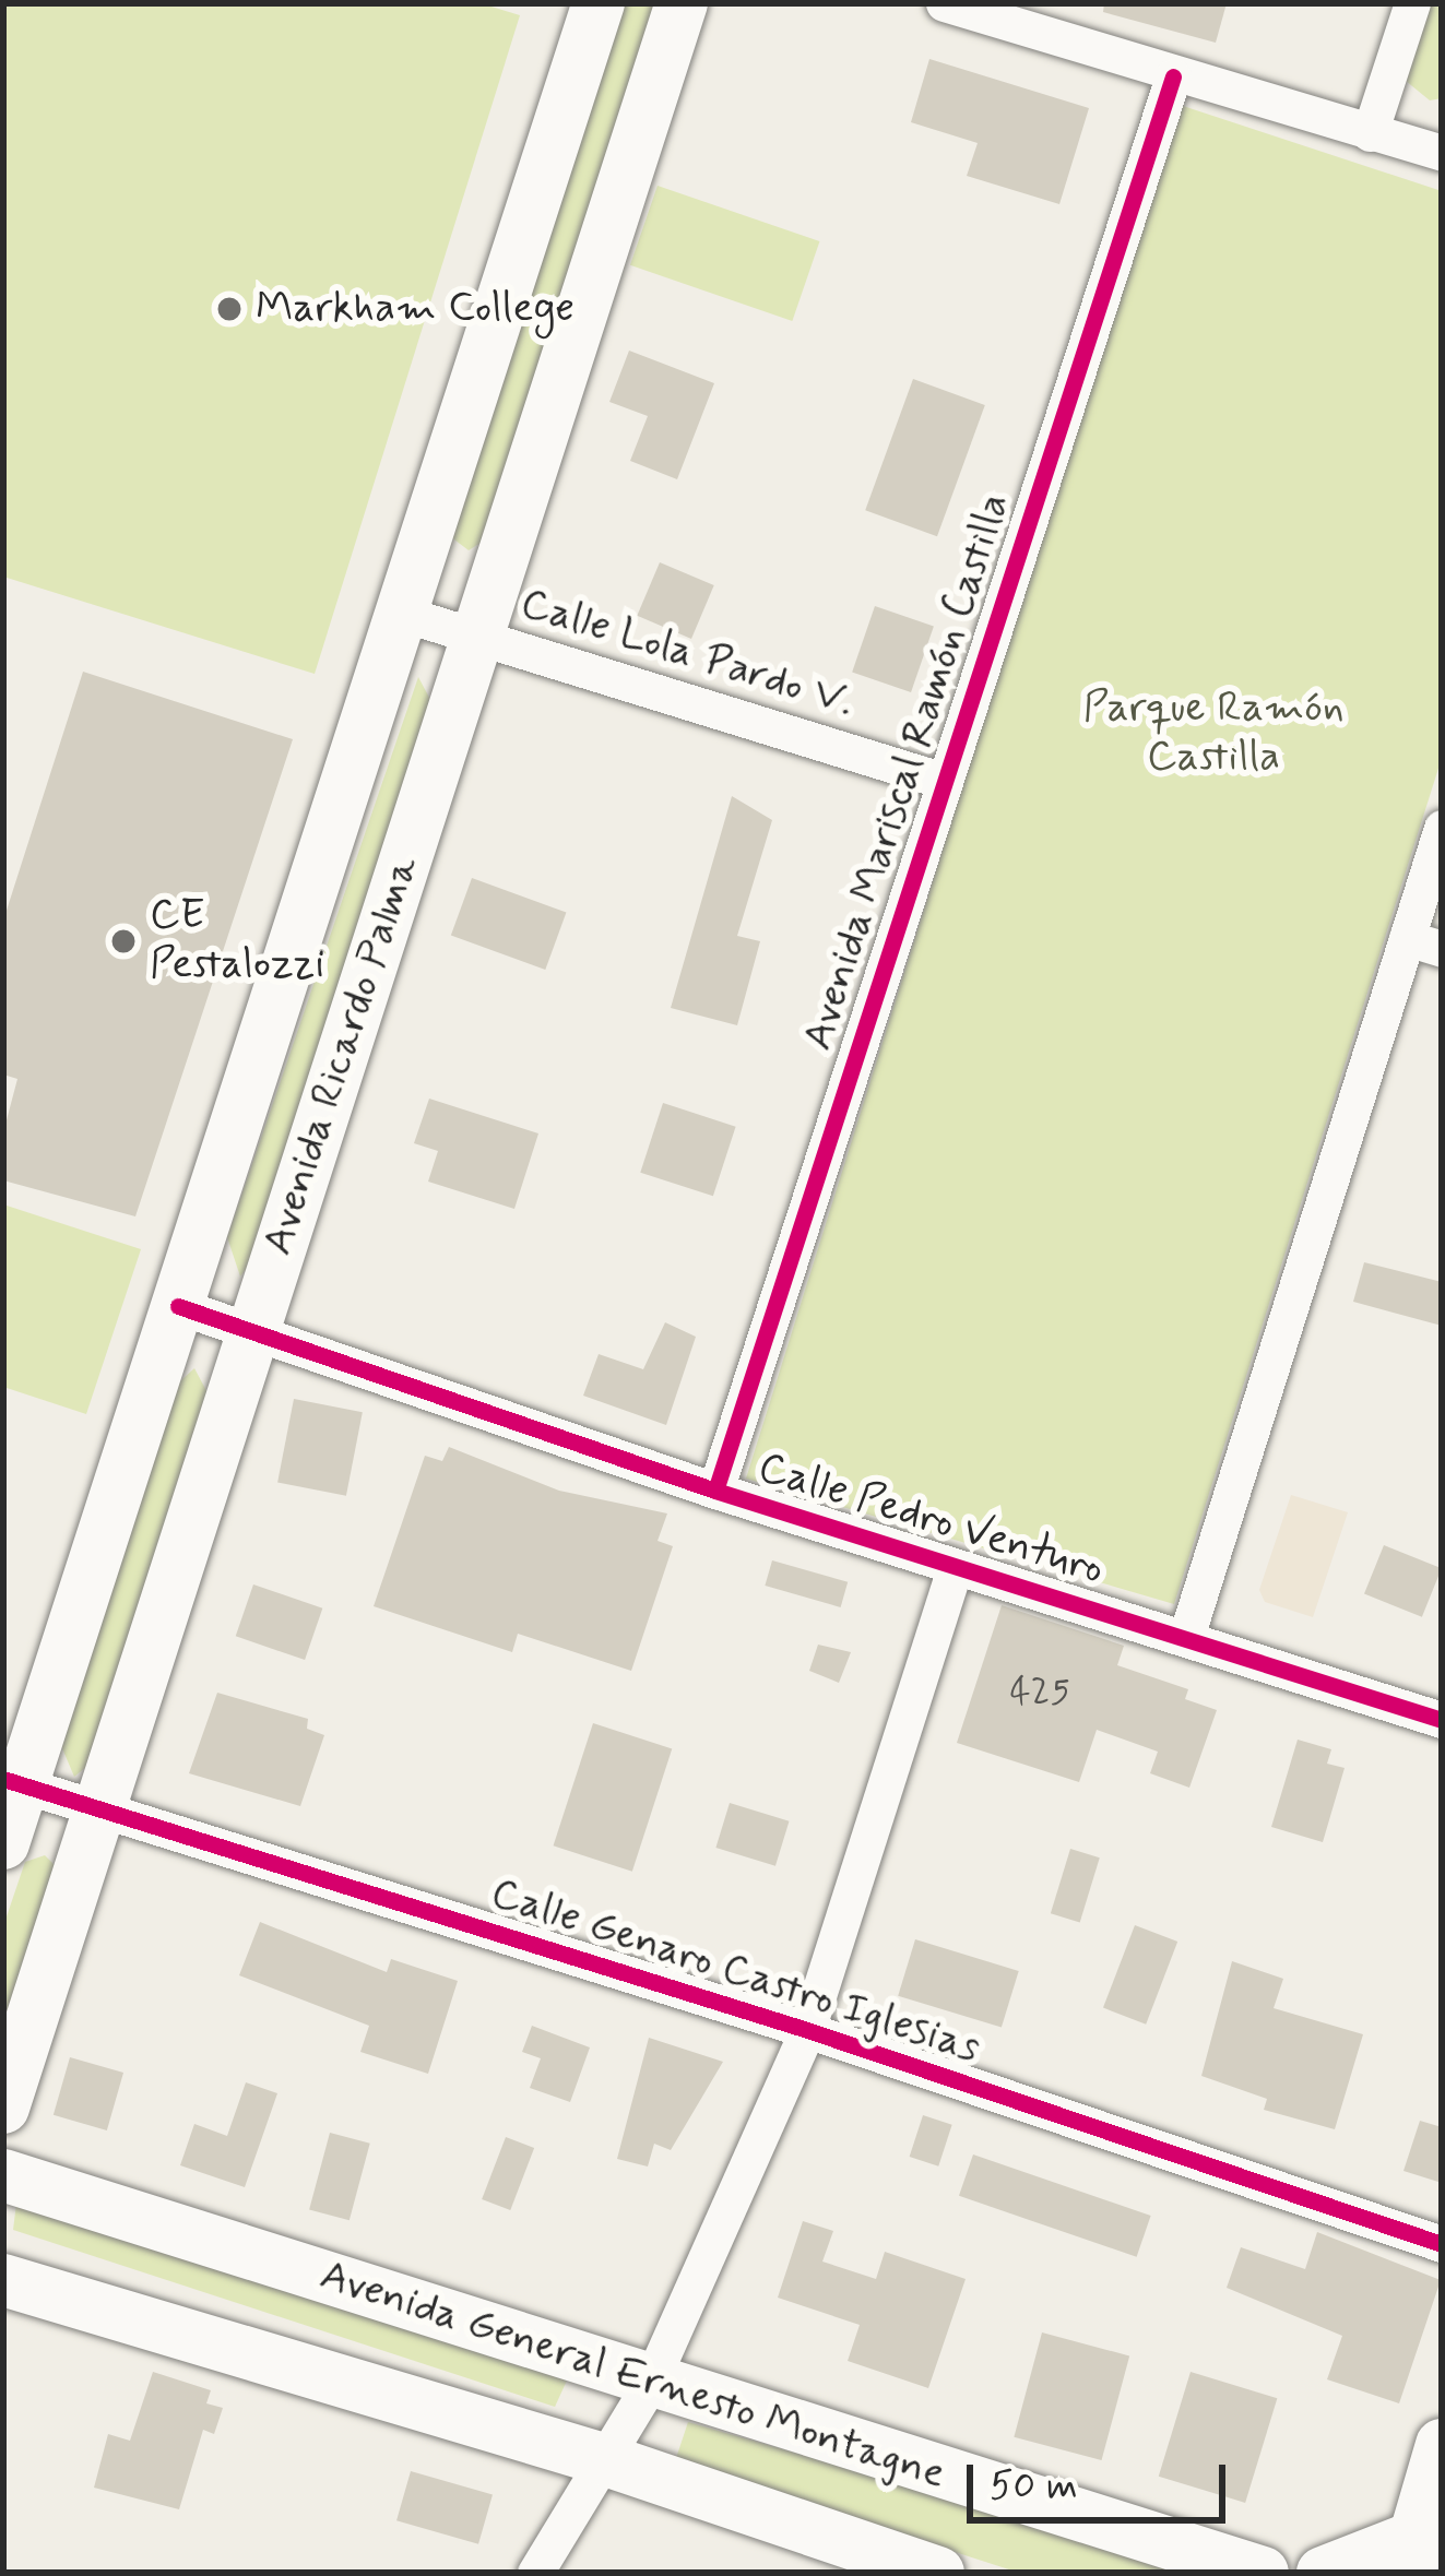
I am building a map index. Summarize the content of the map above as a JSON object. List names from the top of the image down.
{
  "streets": {
    "main road": ["Avenida Ricardo Palma", "Avenida General Ernesto Montagne"],
    "street": [
      "Calle Lola Pardo V.",
      "Avenida Mariscal Ramón Castilla",
      "Calle Pedro Venturo",
      "Calle Genaro Castro Iglesias"
    ]
  },
  "crossings": [
    ["Calle Lola Pardo V.", "Avenida Mariscal Ramón Castilla"],
    ["Calle Lola Pardo V.", "Avenida Ricardo Palma"],
    ["Avenida Mariscal Ramón Castilla", "Calle Pedro Venturo"],
    ["Avenida Ricardo Palma", "Calle Pedro Venturo"],
    ["Avenida Ricardo Palma", "Calle Genaro Castro Iglesias"]
  ],
  "parks": ["Parque Ramón Castilla"],
  "places": ["Markham College", "CE Pestalozzi"],
  "house_numbers": ["425"],
  "scale_bar": "50 m"
}
